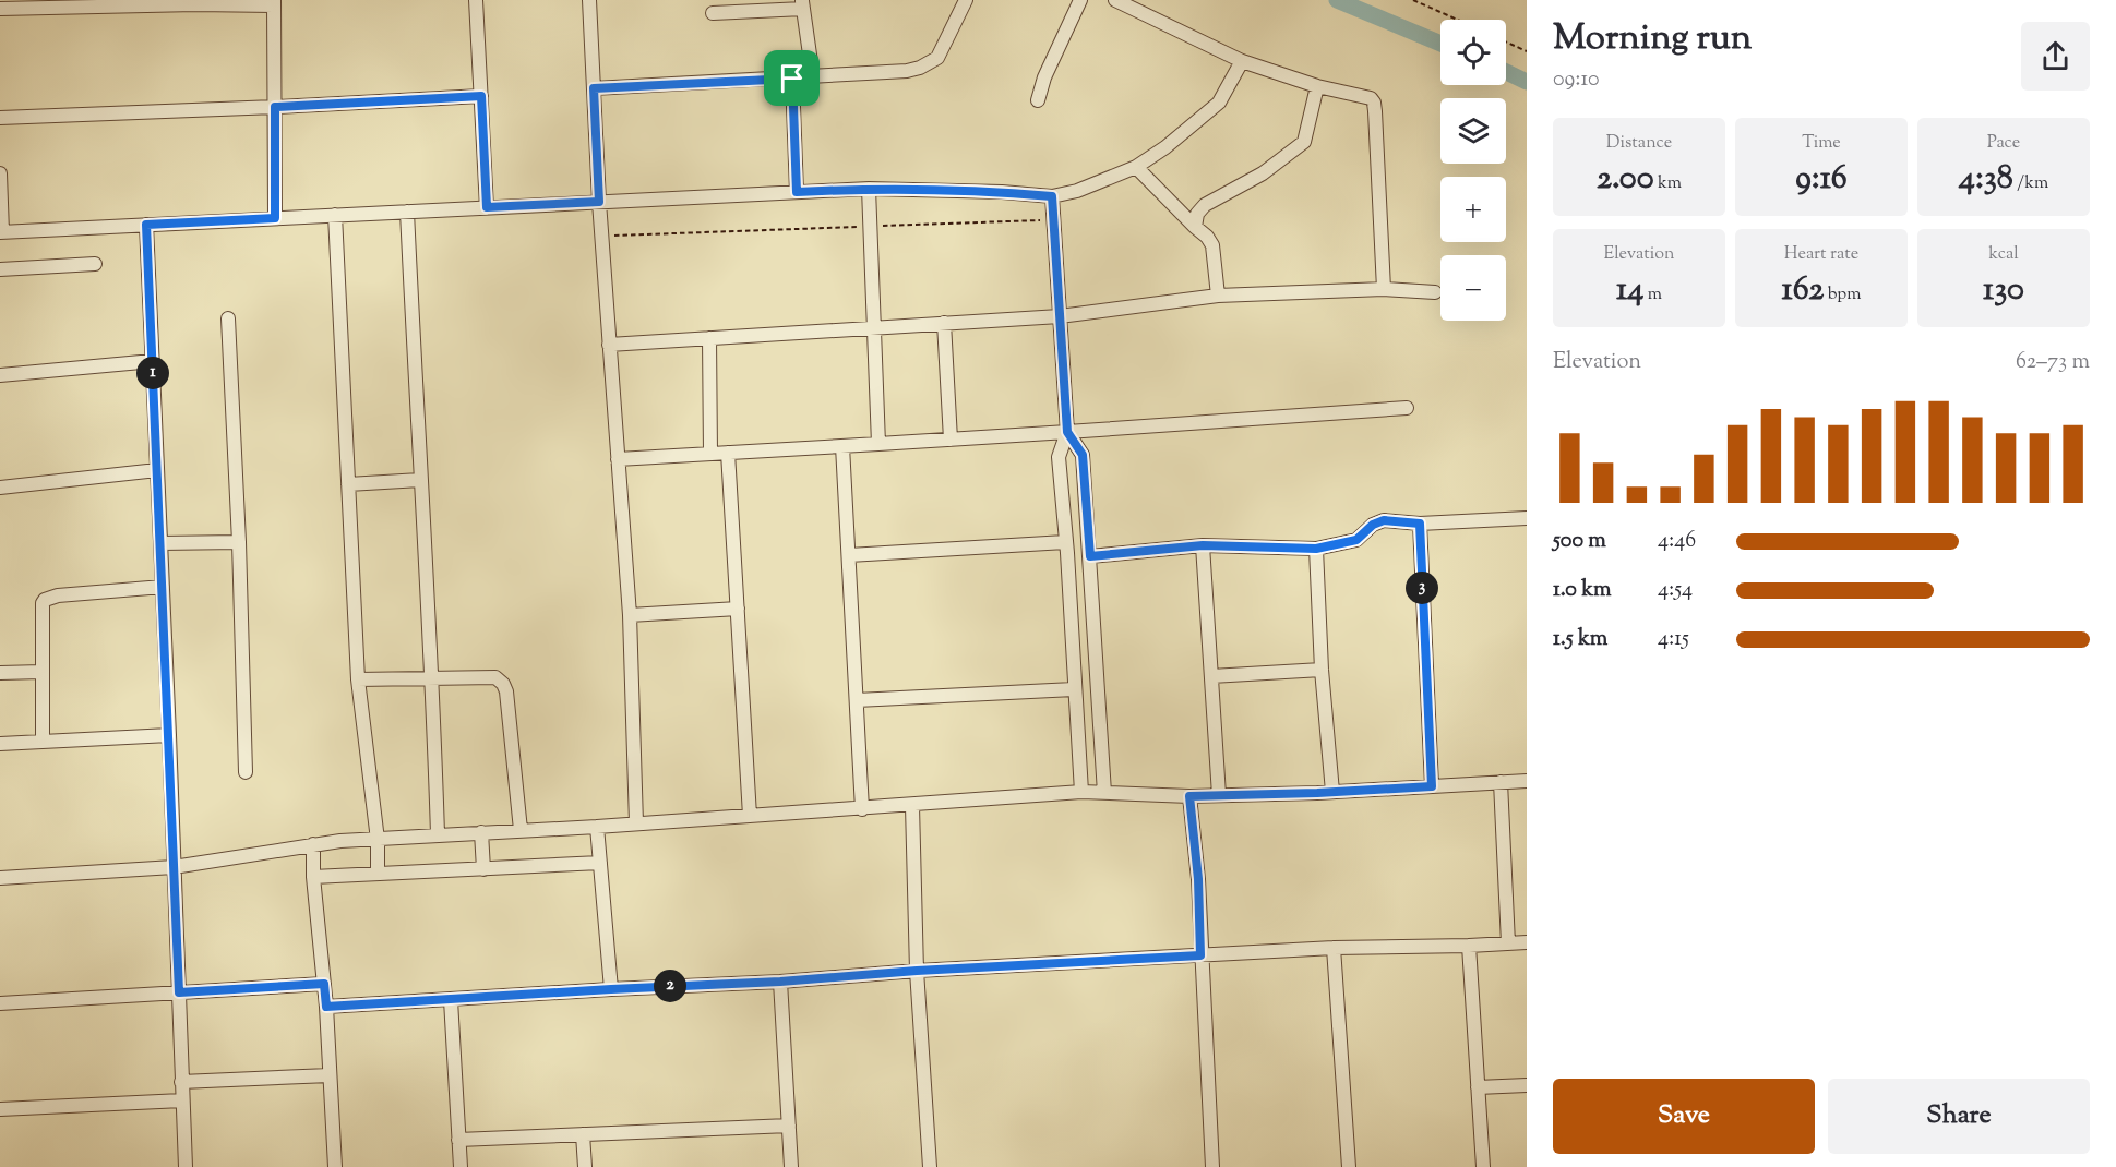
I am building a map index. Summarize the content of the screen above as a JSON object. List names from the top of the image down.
{
  "page": {
    "heading": ["Morning run", "09:10"],
    "map_buttons": ["+", "−"],
    "stats": [
      ["Distance", "2.00 km"],
      ["Time", "9:16"],
      ["Pace", "4:38 /km"],
      ["Elevation", "14 m"],
      ["Heart rate", "162 bpm"],
      ["kcal", "130"]
    ],
    "chart": ["Elevation", "62–73 m"],
    "pins": ["1", "3", "2"],
    "list": [
      {
        "name": "500 m",
        "note": "4:46"
      },
      {
        "name": "1.0 km",
        "note": "4:54"
      },
      {
        "name": "1.5 km",
        "note": "4:15"
      }
    ],
    "buttons": ["Save", "Share"]
  }
}
